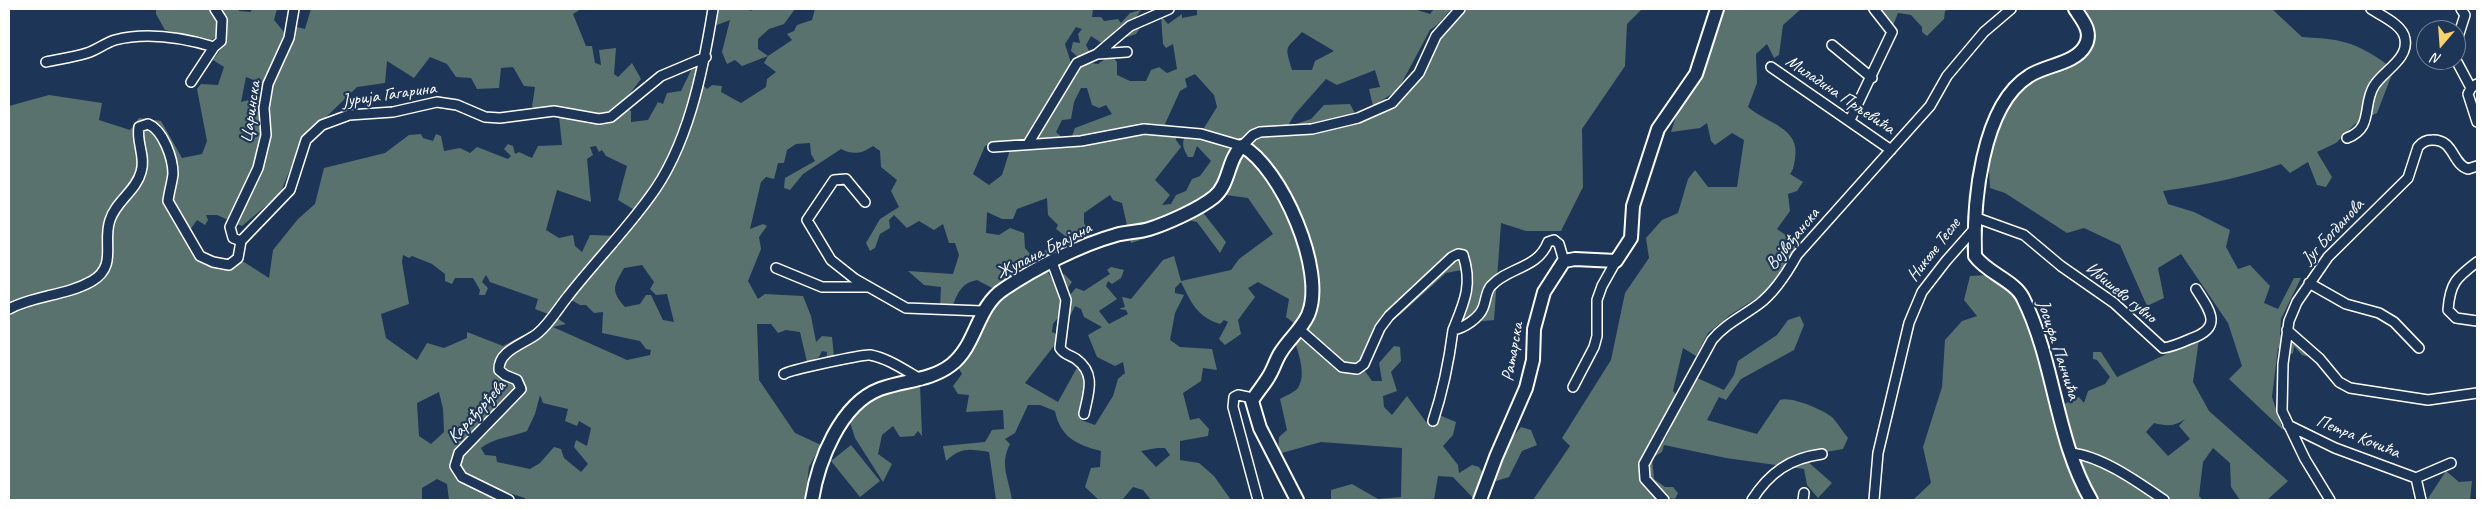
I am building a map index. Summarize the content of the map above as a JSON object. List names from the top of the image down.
{
  "streets": {
    "street": [
      "Јурија Гагарина",
      "Миладина Прљевића",
      "Царинска",
      "Југ Богданова",
      "Војвођанска",
      "Николе Тесле",
      "Жупана Брајана",
      "Ибишево гувно",
      "Јосифа Панчића",
      "Ратарска",
      "Карађорђева",
      "Петра Кочића"
    ]
  },
  "crossings": [
    ["Јурија Гагарина", "Царинска"],
    ["Јурија Гагарина", "Карађорђева"],
    ["Миладина Прљевића", "Војвођанска"],
    ["Југ Богданова", "Петра Кочића"],
    ["Николе Тесле", "Ибишево гувно"],
    ["Николе Тесле", "Јосифа Панчића"],
    ["Ибишево гувно", "Јосифа Панчића"]
  ],
  "north": "bottom"
}
